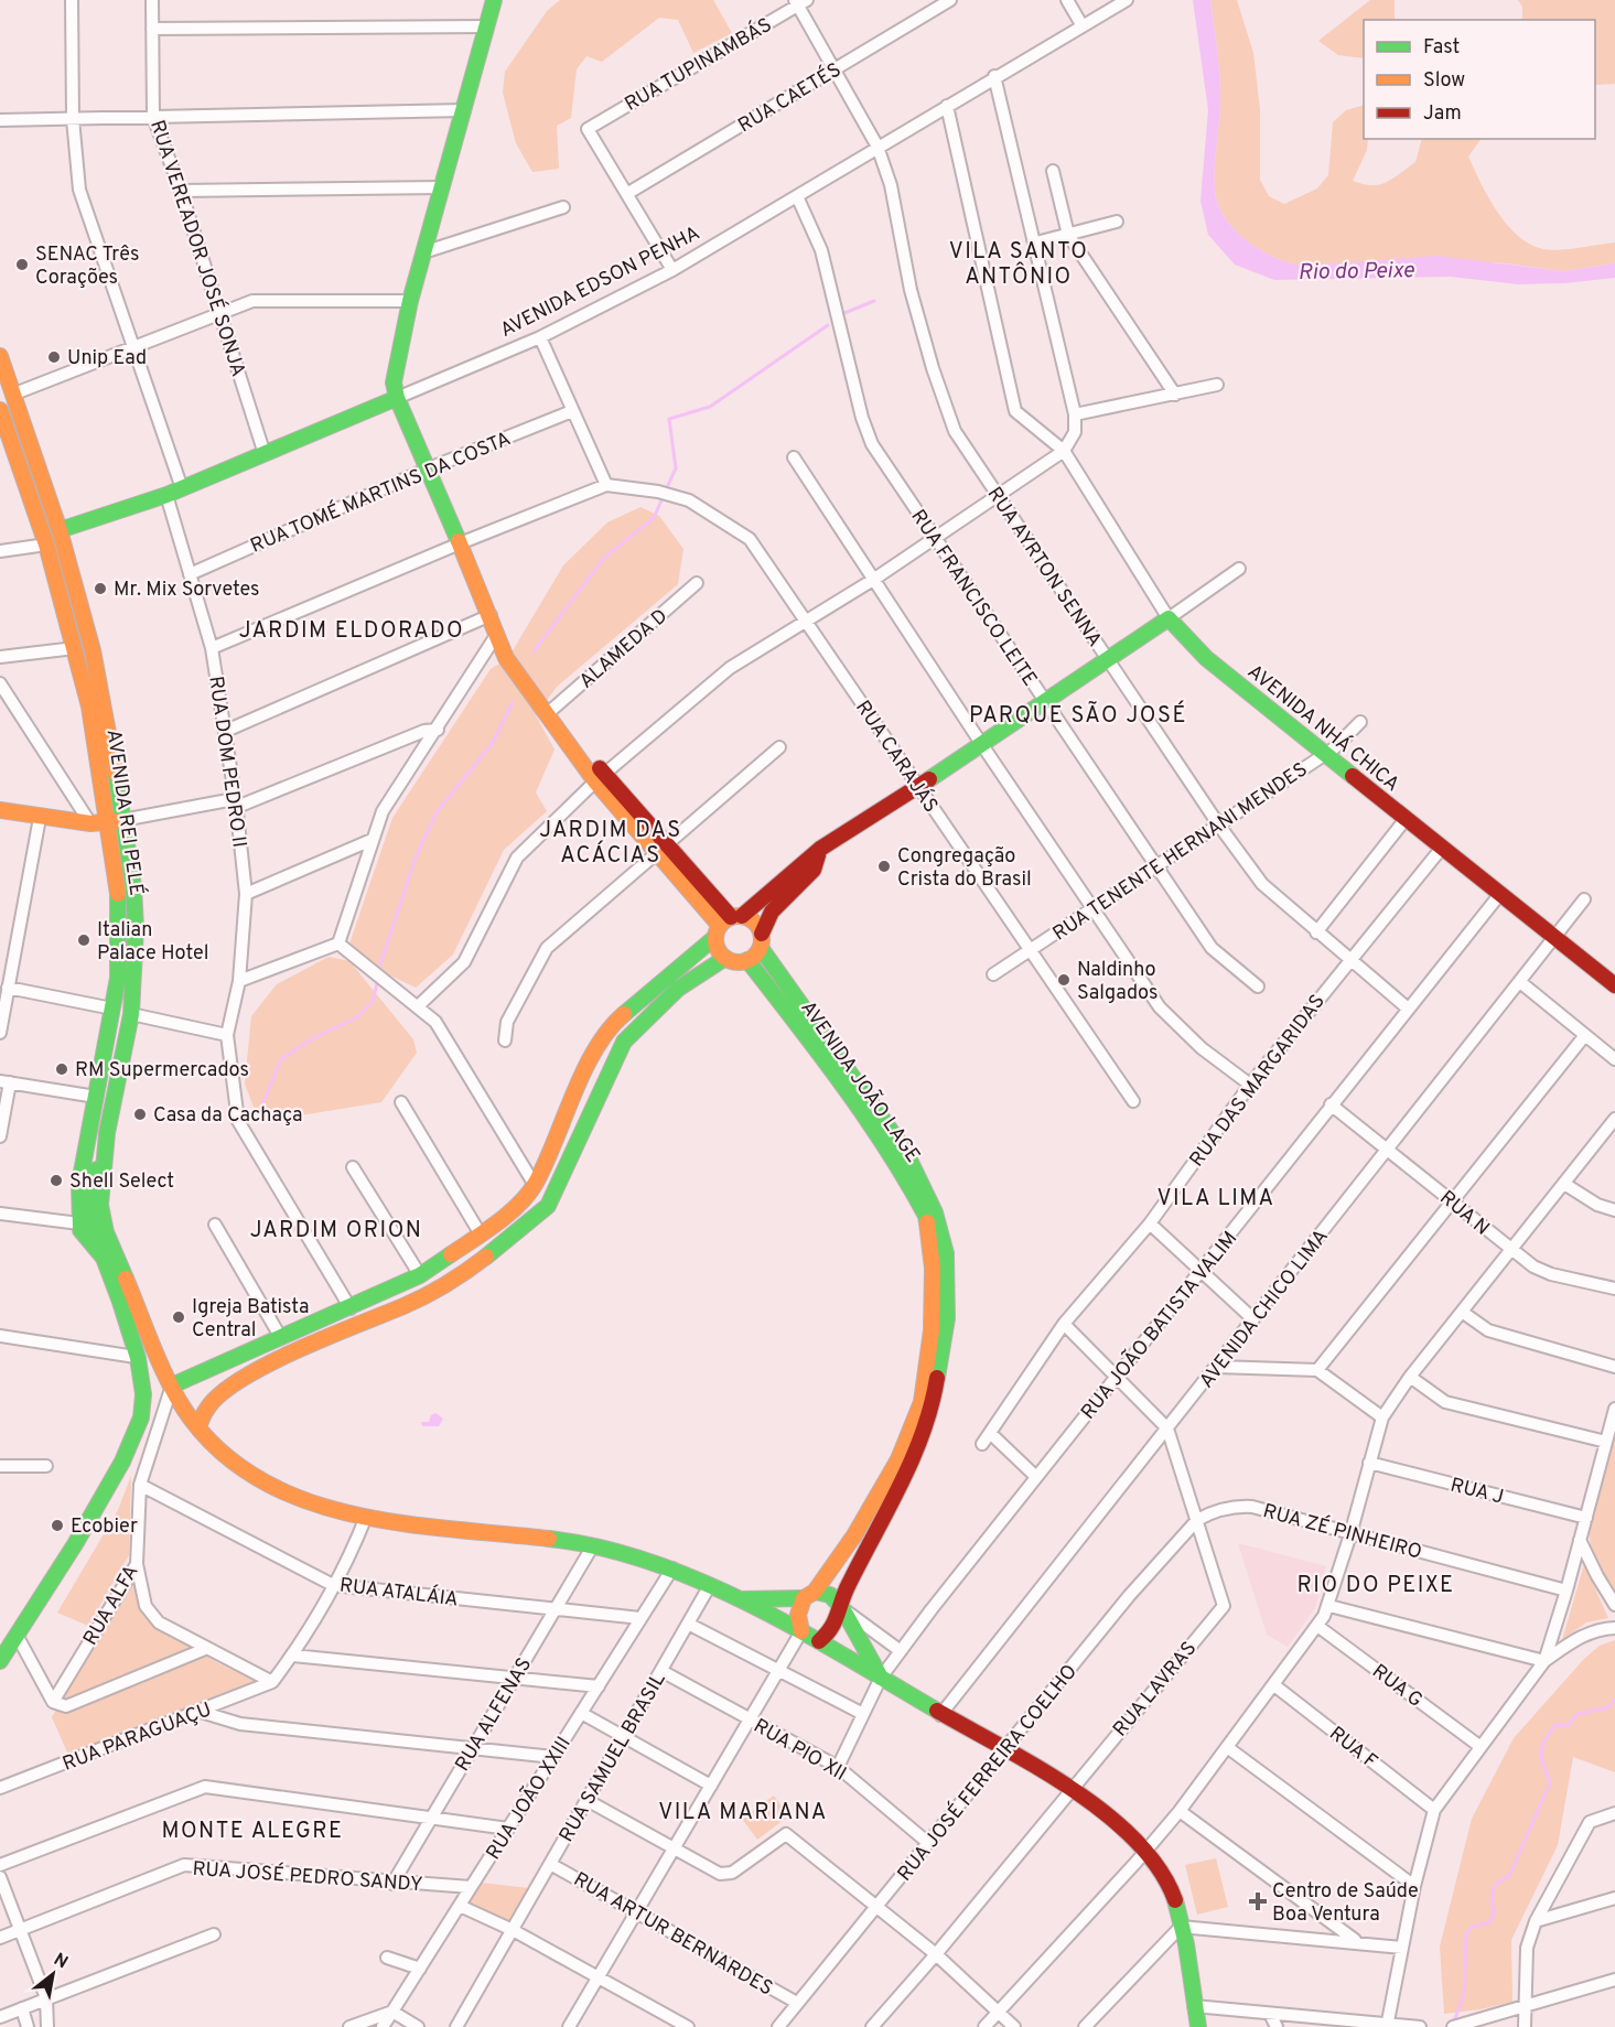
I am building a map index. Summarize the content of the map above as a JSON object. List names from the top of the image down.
{
  "streets": {
    "street": [
      "RUA TUPINAMBÁS",
      "RUA CAETÉS",
      "RUA VEREADOR JOSÉ SONJA",
      "AVENIDA EDSON PENHA",
      "RUA TOMÉ MARTINS DA COSTA",
      "RUA AYRTON SENNA",
      "RUA FRANCISCO LEITE",
      "ALAMEDA D",
      "AVENIDA NHÁ CHICA",
      "RUA CARAJÁS",
      "RUA DOM PEDRO II",
      "AVENIDA REI PELÉ",
      "RUA TENENTE HERNANI MENDES",
      "RUA DAS MARGARIDAS",
      "AVENIDA JOÃO LAGE",
      "RUA N",
      "AVENIDA CHICO LIMA",
      "RUA JOÃO BATISTA VALIM",
      "RUA J",
      "RUA ZÉ PINHEIRO",
      "RUA ATALÁIA",
      "RUA ALFA",
      "RUA G",
      "RUA LAVRAS",
      "RUA ALFENAS",
      "RUA PARAGUAÇU",
      "RUA F",
      "RUA PIO XII",
      "RUA SAMUEL BRASIL",
      "RUA JOSÉ FERREIRA COELHO",
      "RUA JOÃO XXIII",
      "RUA JOSÉ PEDRO SANDY",
      "RUA ARTUR BERNARDES"
    ]
  },
  "crossings": [
    ["RUA TUPINAMBÁS", "RUA CAETÉS"],
    ["RUA TUPINAMBÁS", "RUA AYRTON SENNA"],
    ["RUA CAETÉS", "RUA AYRTON SENNA"],
    ["RUA VEREADOR JOSÉ SONJA", "AVENIDA EDSON PENHA"],
    ["AVENIDA EDSON PENHA", "RUA AYRTON SENNA"],
    ["AVENIDA EDSON PENHA", "RUA FRANCISCO LEITE"],
    ["AVENIDA EDSON PENHA", "AVENIDA NHÁ CHICA"],
    ["AVENIDA EDSON PENHA", "RUA DOM PEDRO II"],
    ["AVENIDA EDSON PENHA", "AVENIDA REI PELÉ"],
    ["RUA TOMÉ MARTINS DA COSTA", "RUA DOM PEDRO II"],
    ["RUA AYRTON SENNA", "RUA TENENTE HERNANI MENDES"],
    ["RUA AYRTON SENNA", "RUA DAS MARGARIDAS"],
    ["RUA AYRTON SENNA", "RUA JOÃO BATISTA VALIM"],
    ["RUA FRANCISCO LEITE", "RUA TENENTE HERNANI MENDES"],
    ["AVENIDA NHÁ CHICA", "RUA TENENTE HERNANI MENDES"],
    ["AVENIDA NHÁ CHICA", "RUA DAS MARGARIDAS"],
    ["AVENIDA NHÁ CHICA", "AVENIDA CHICO LIMA"],
    ["AVENIDA NHÁ CHICA", "RUA JOÃO BATISTA VALIM"],
    ["RUA CARAJÁS", "RUA TENENTE HERNANI MENDES"],
    ["RUA DAS MARGARIDAS", "RUA LAVRAS"],
    ["RUA N", "AVENIDA CHICO LIMA"],
    ["RUA N", "RUA JOÃO BATISTA VALIM"],
    ["AVENIDA CHICO LIMA", "RUA LAVRAS"],
    ["RUA JOÃO BATISTA VALIM", "RUA LAVRAS"],
    ["RUA JOÃO BATISTA VALIM", "RUA PIO XII"],
    ["RUA ZÉ PINHEIRO", "RUA LAVRAS"],
    ["RUA ZÉ PINHEIRO", "RUA JOSÉ FERREIRA COELHO"],
    ["RUA ATALÁIA", "RUA ALFA"],
    ["RUA ATALÁIA", "RUA ALFENAS"],
    ["RUA ATALÁIA", "RUA JOÃO XXIII"],
    ["RUA LAVRAS", "RUA JOSÉ FERREIRA COELHO"],
    ["RUA ALFENAS", "RUA JOSÉ PEDRO SANDY"],
    ["RUA PIO XII", "RUA SAMUEL BRASIL"],
    ["RUA PIO XII", "RUA JOSÉ FERREIRA COELHO"],
    ["RUA SAMUEL BRASIL", "RUA ARTUR BERNARDES"],
    ["RUA JOSÉ FERREIRA COELHO", "RUA ARTUR BERNARDES"],
    ["RUA JOÃO XXIII", "RUA JOSÉ PEDRO SANDY"]
  ],
  "districts": [
    "VILA SANTO ANTÔNIO",
    "JARDIM ELDORADO",
    "PARQUE SÃO JOSÉ",
    "JARDIM DAS ACÁCIAS",
    "VILA LIMA",
    "JARDIM ORION",
    "RIO DO PEIXE",
    "VILA MARIANA",
    "MONTE ALEGRE"
  ],
  "water": ["Rio do Peixe"],
  "places": {
    "other": [
      "SENAC Três Corações",
      "Unip Ead",
      "Mr. Mix Sorvetes",
      "Congregação Crista do Brasil",
      "Italian Palace Hotel",
      "Naldinho Salgados",
      "RM Supermercados",
      "Casa da Cachaça",
      "Shell Select",
      "Igreja Batista Central",
      "Ecobier"
    ],
    "health": ["Centro de Saúde Boa Ventura"]
  },
  "legend": ["Fast", "Slow", "Jam"],
  "north": "top right"
}
